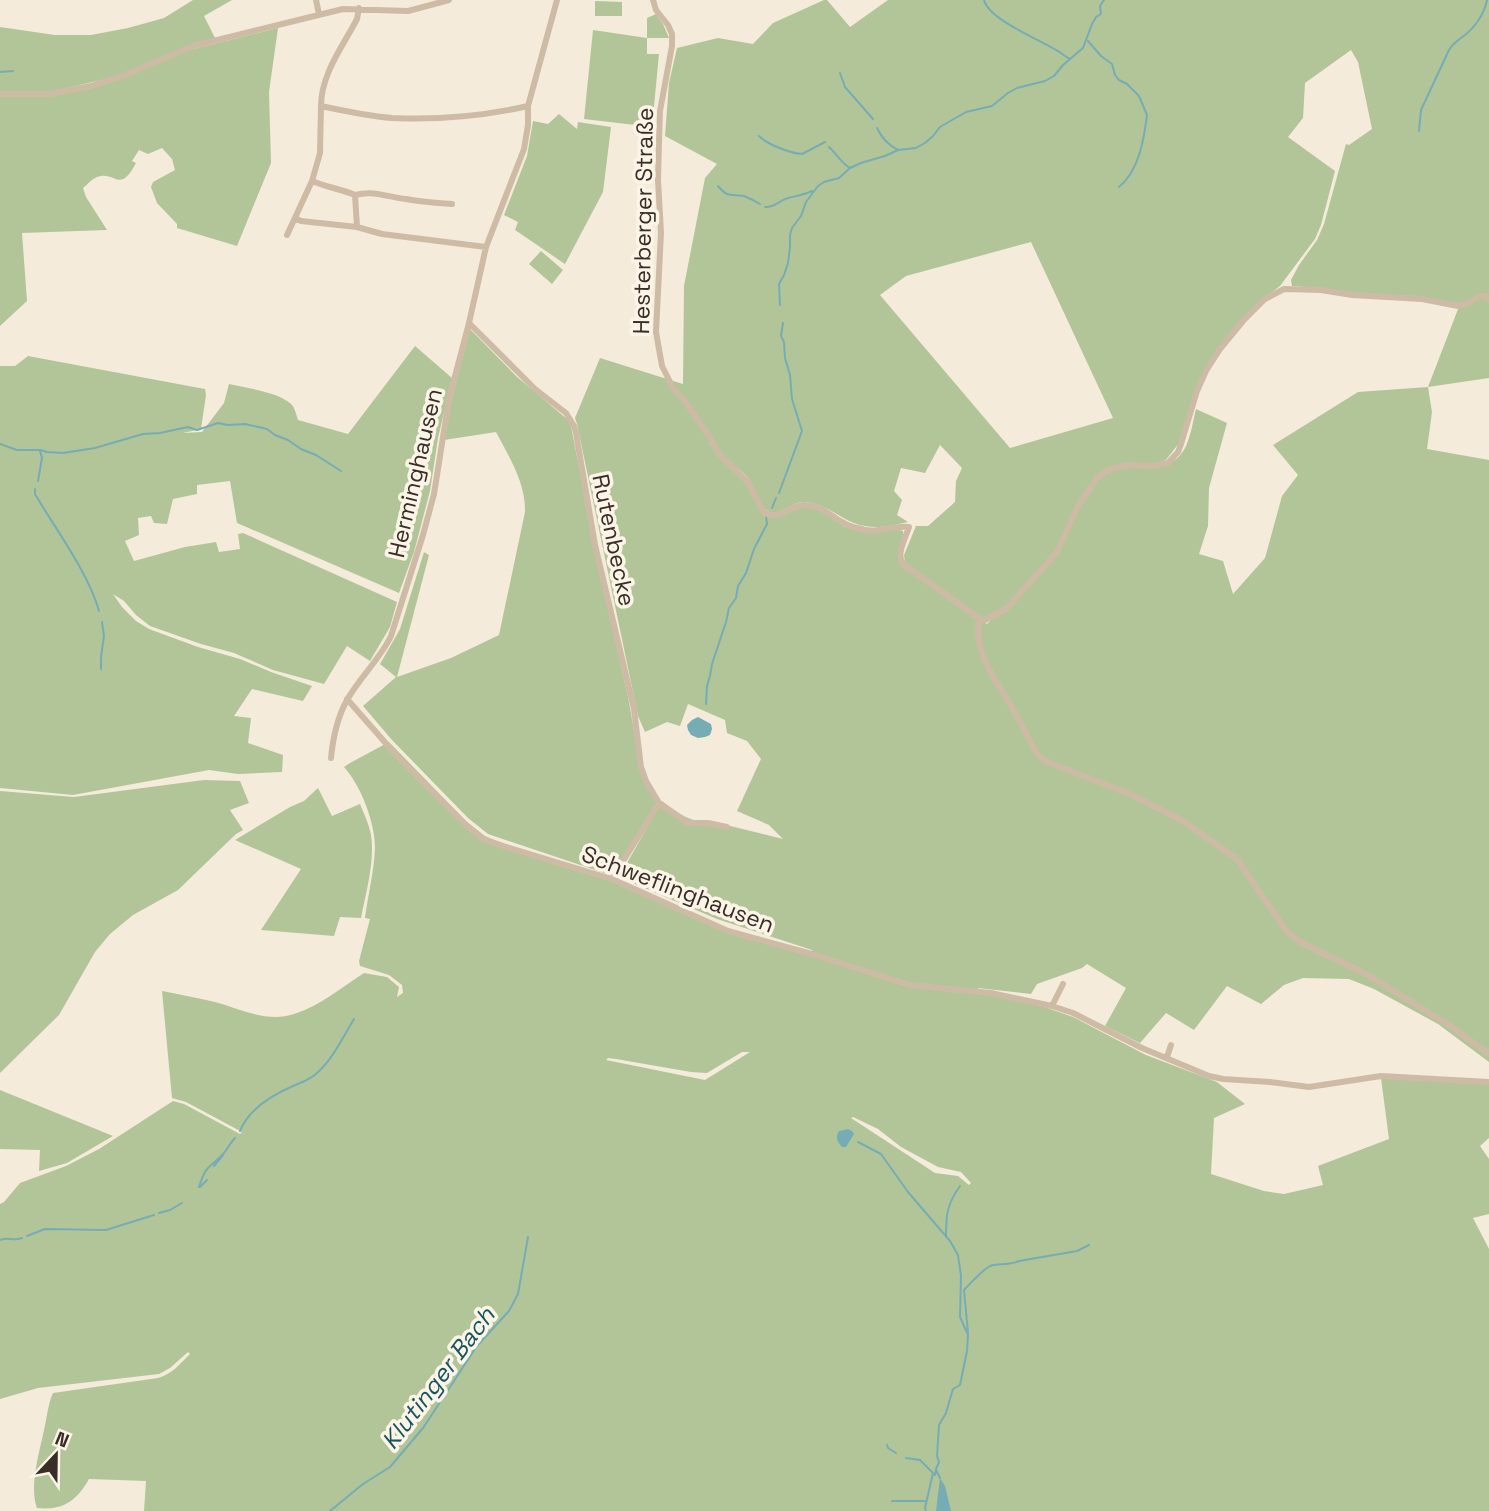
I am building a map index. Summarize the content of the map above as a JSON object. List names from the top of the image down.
{
  "streets": {
    "street": [
      "Hesterberger Straße",
      "Herminghausen",
      "Rutenbecke",
      "Schweflinghausen"
    ]
  },
  "crossings": [
    ["Herminghausen", "Rutenbecke"],
    ["Herminghausen", "Schweflinghausen"]
  ],
  "water": ["Klutinger Bach"],
  "north": "top"
}
